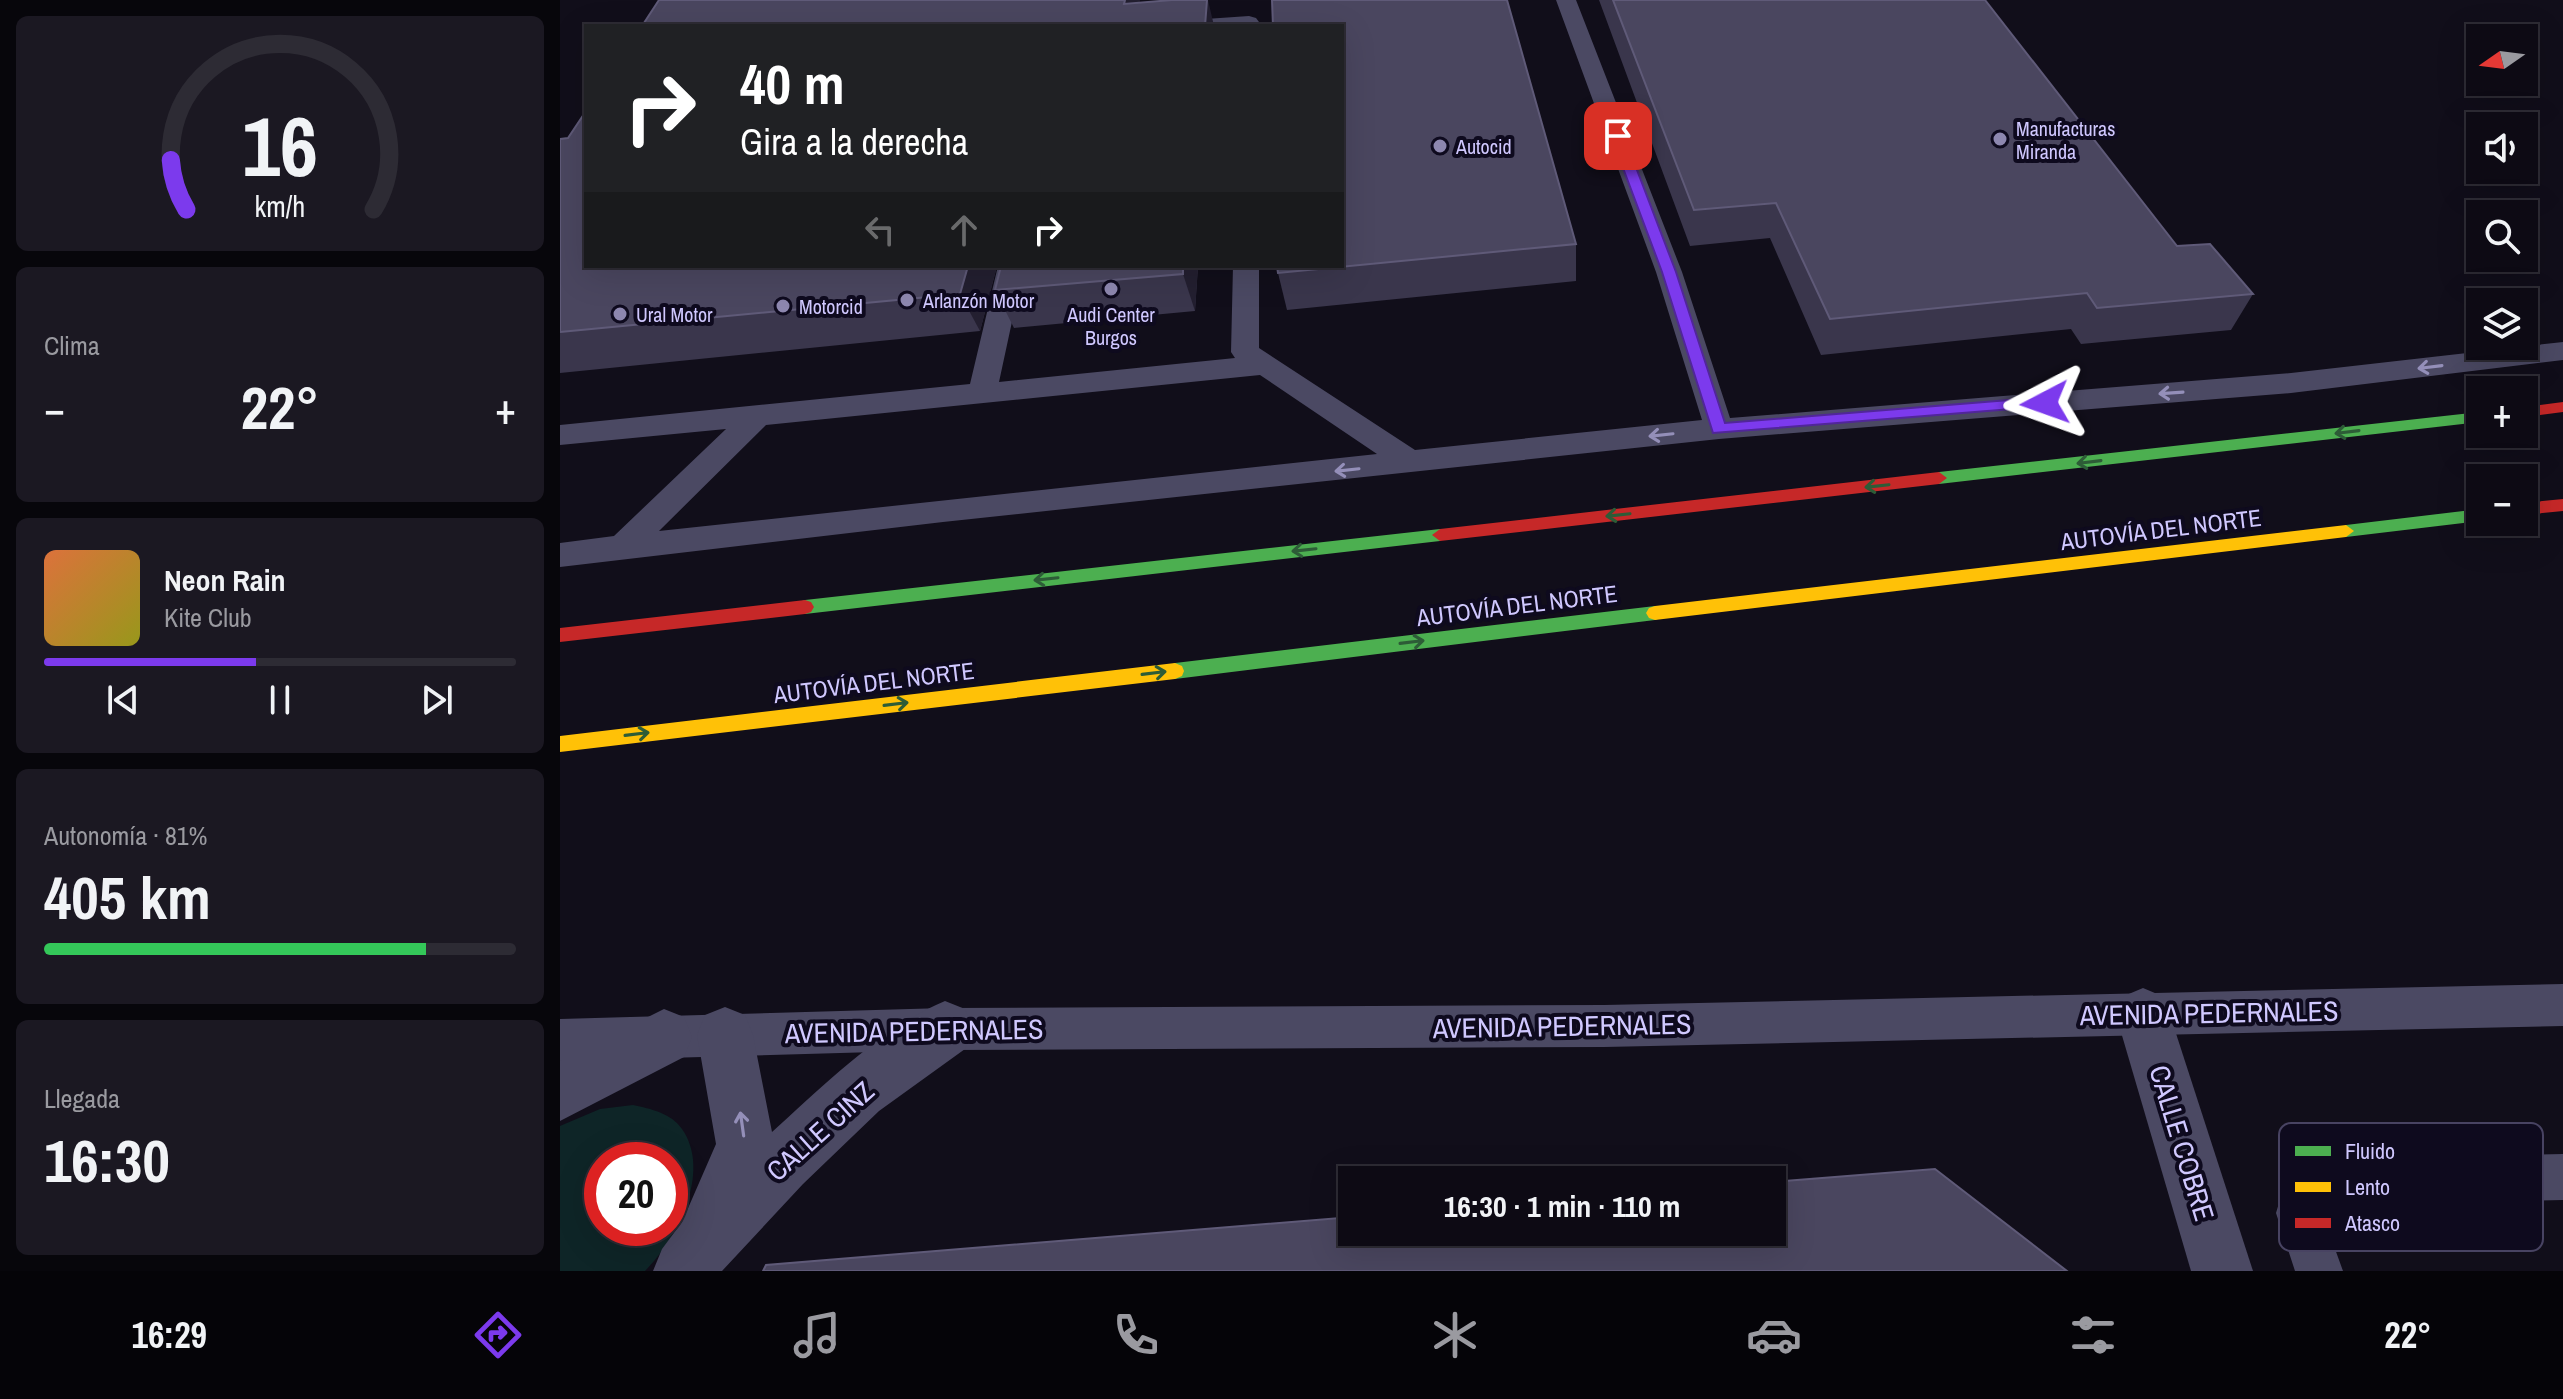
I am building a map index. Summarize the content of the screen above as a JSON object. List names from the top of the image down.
{
  "streets": {
    "highway": ["AUTOVÍA DEL NORTE"],
    "street": ["CALLE CINZ", "CALLE COBRE"],
    "lane": ["AVENIDA PEDERNALES"]
  },
  "crossings": [
    ["AVENIDA PEDERNALES", "CALLE CINZ"],
    ["AVENIDA PEDERNALES", "CALLE COBRE"]
  ],
  "one_way": ["CALLE CINZ"],
  "places": [
    "Manufacturas Miranda",
    "Autocid",
    "Audi Center Burgos",
    "Arlanzón Motor",
    "Motorcid",
    "Ural Motor"
  ],
  "legend": ["Fluido", "Lento", "Atasco"],
  "north": "left",
  "page": {
    "map_buttons": ["+", "−"],
    "turn": ["40 m", "Gira a la derecha"],
    "tile": [
      "Clima",
      ["Autonomía · 81%", "405 km"],
      ["Llegada", "16:30"]
    ],
    "heat": ["−", "22°", "+"],
    "song": ["Neon Rain", "Kite Club"],
    "limit": "20",
    "trip": "16:30 · 1 min · 110 m",
    "tabs": ["16:29", "22°"],
    "gauge": ["16", "km/h"]
  }
}
